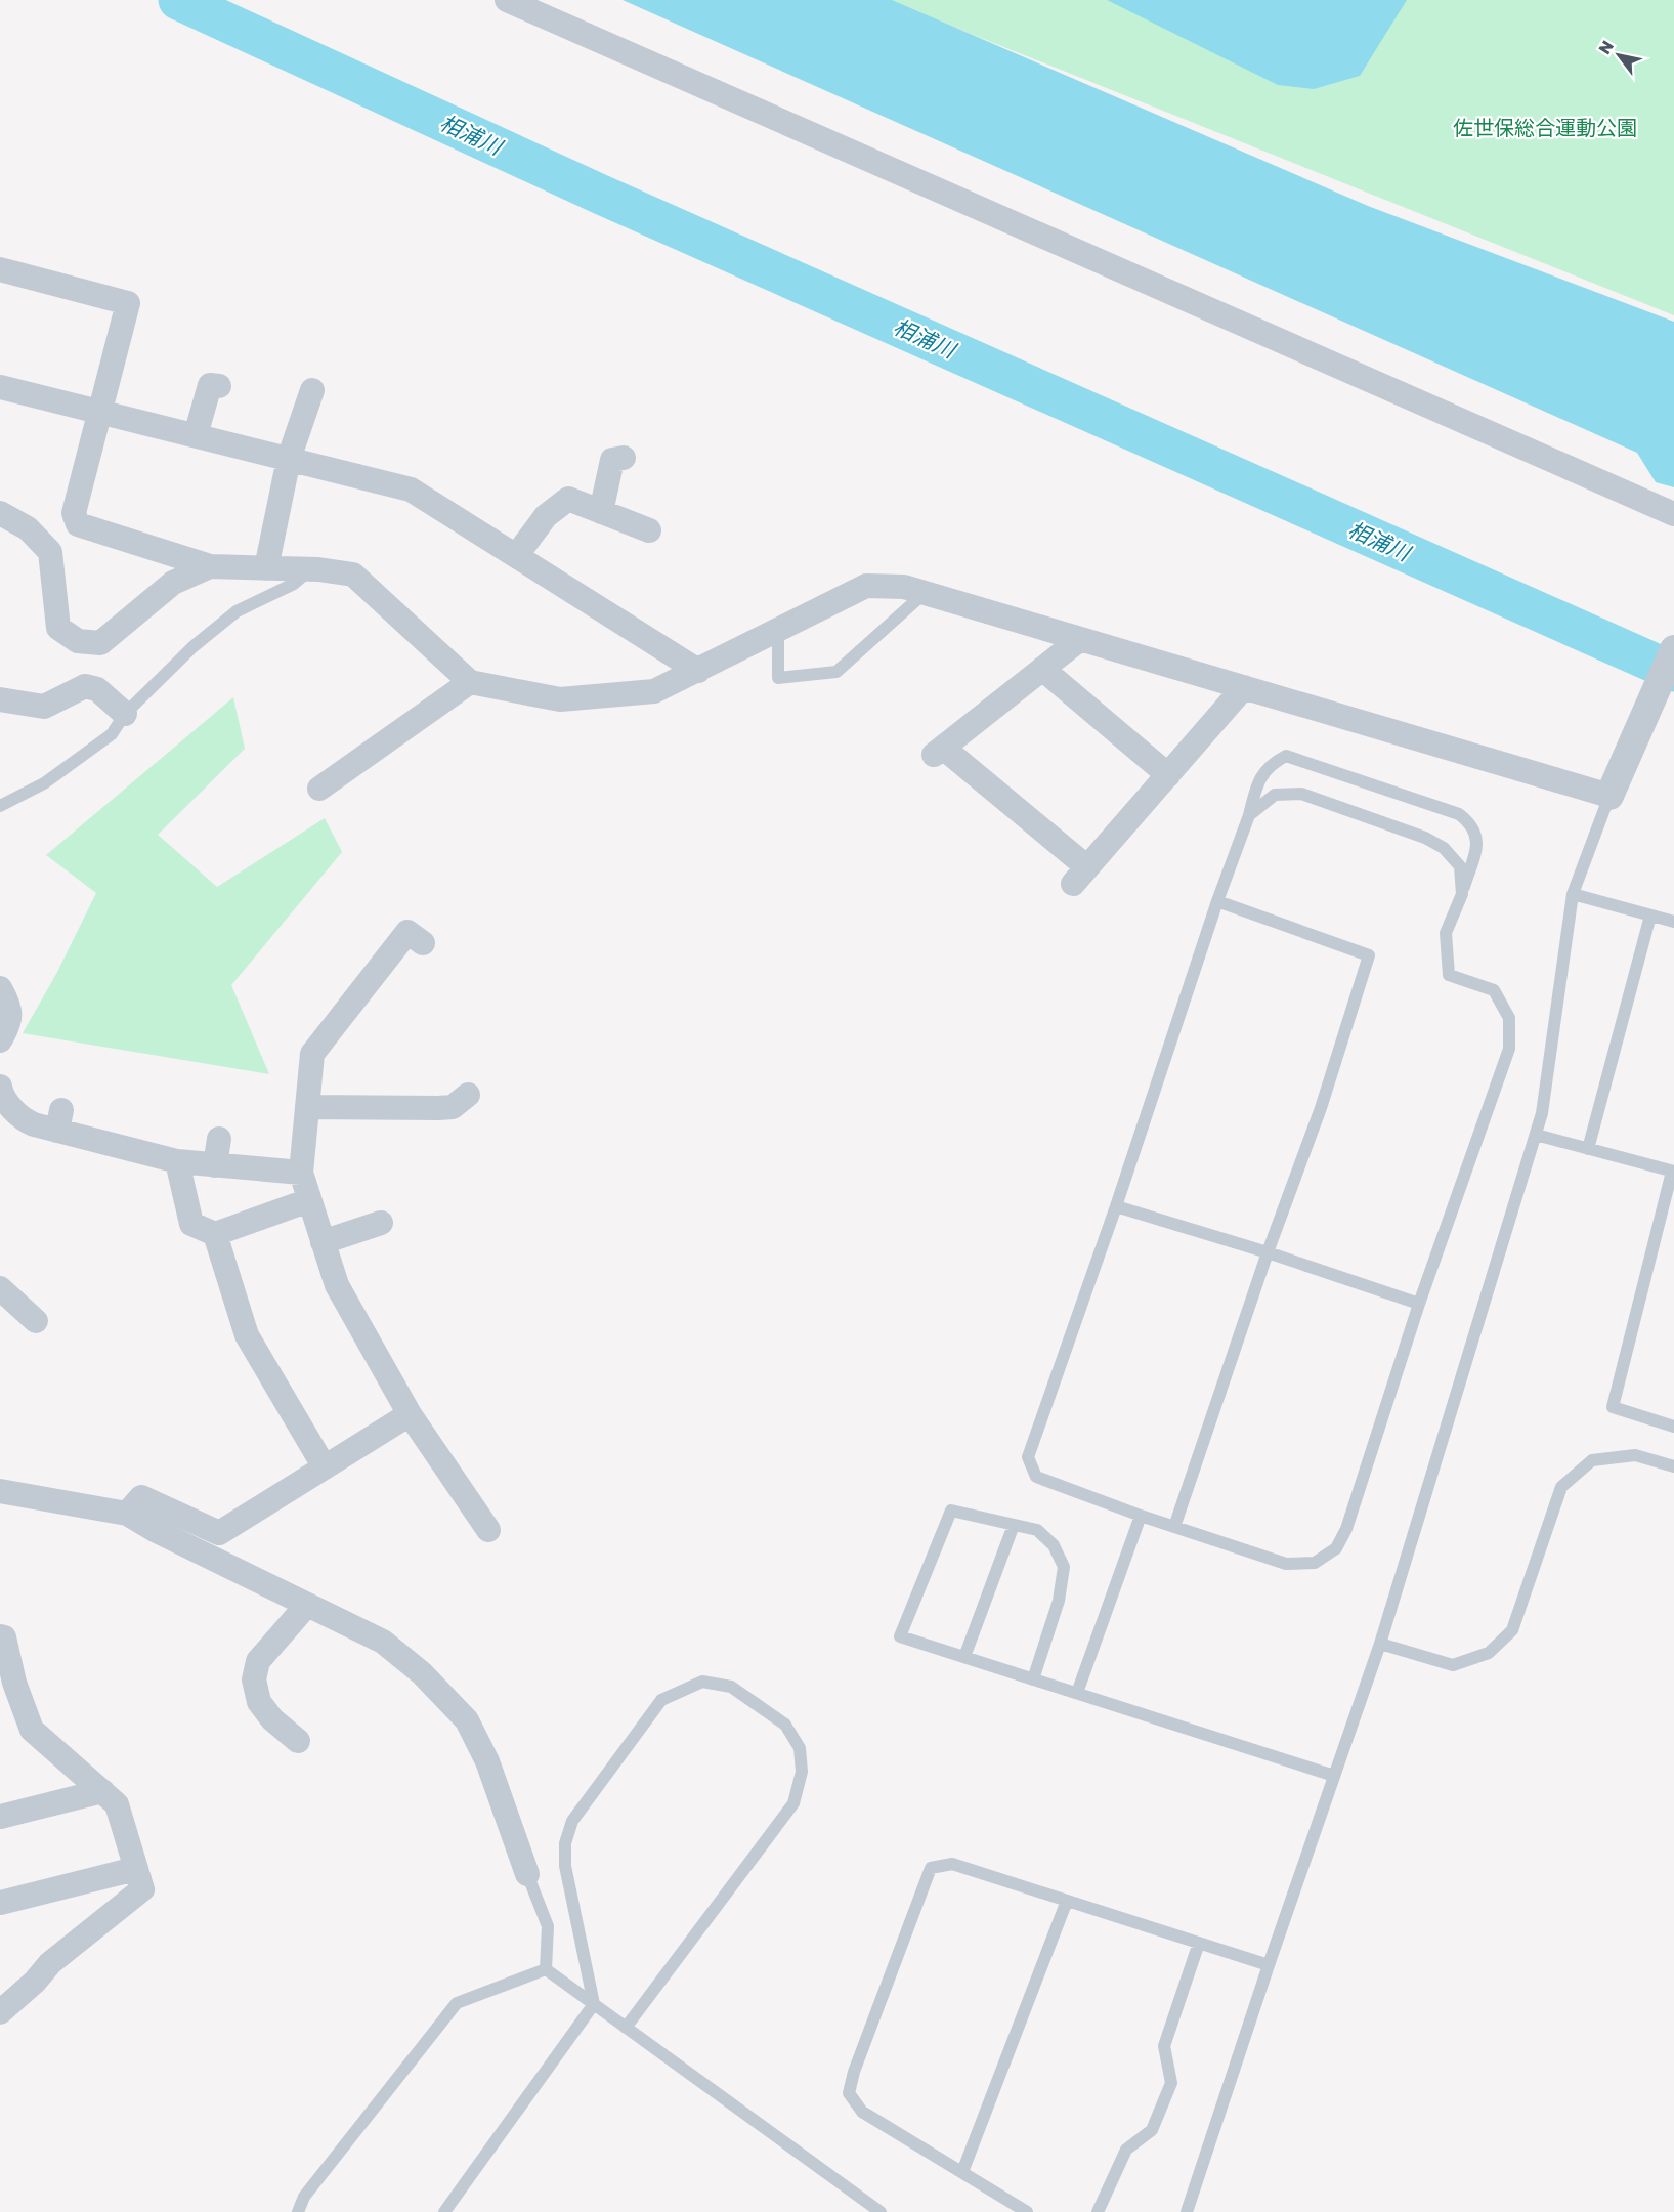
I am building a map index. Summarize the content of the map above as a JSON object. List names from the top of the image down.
{
  "water": ["相浦川"],
  "parks": ["佐世保総合運動公園"],
  "north": "top left"
}
